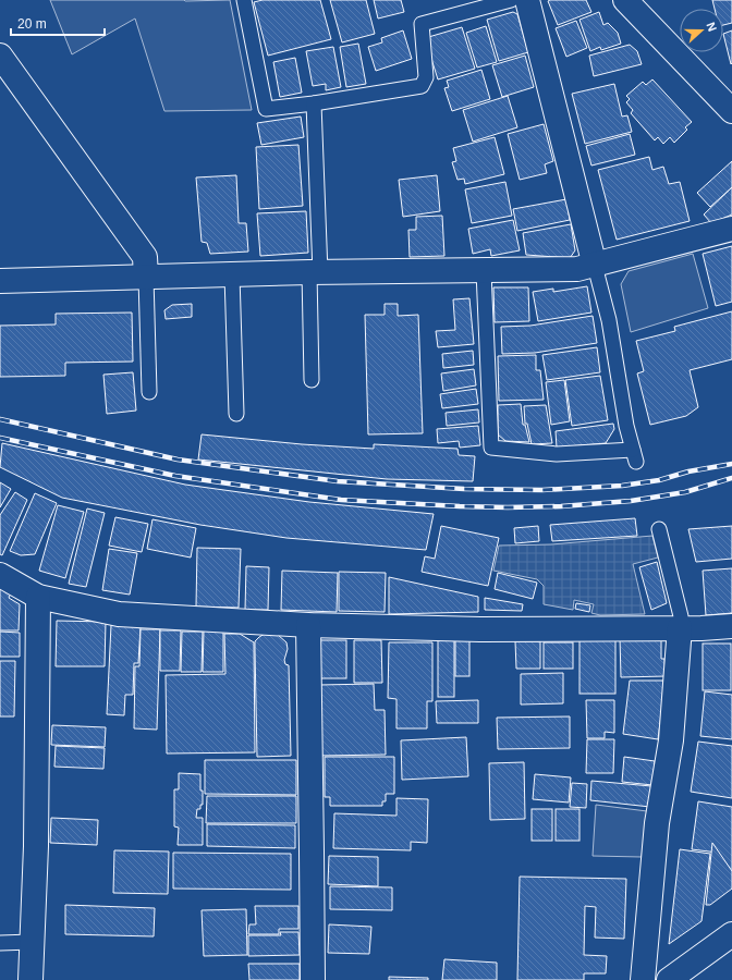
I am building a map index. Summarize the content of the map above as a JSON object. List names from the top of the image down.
{
  "scale_bar": "20 m",
  "north": "right"
}
